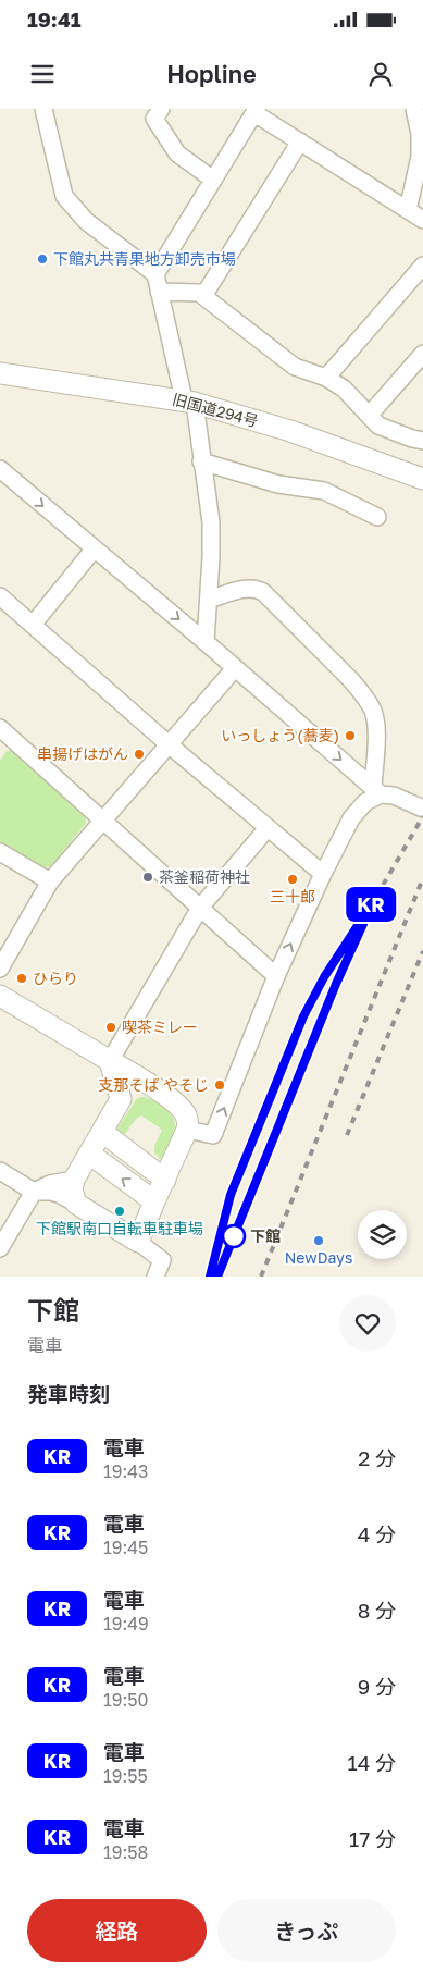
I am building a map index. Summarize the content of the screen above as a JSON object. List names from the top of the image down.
{
  "streets": {
    "street": ["旧国道294号"]
  },
  "places": [
    "下館丸共青果地方卸売市場",
    "いっしょう(蕎麦)",
    "串揚げはがん",
    "茶釜稲荷神社",
    "三十郎",
    "ひらり",
    "喫茶ミレー",
    "支那そば やそじ",
    "下館駅南口自転車駐車場",
    "下館",
    "NewDays"
  ],
  "page": {
    "status": "19:41",
    "header": "Hopline",
    "on_map": "KR",
    "heading": [
      ["下館", "電車"],
      "発車時刻"
    ],
    "list": [
      {
        "mark": "KR",
        "name": "電車",
        "note": "19:43",
        "value": "2 分"
      },
      {
        "mark": "KR",
        "name": "電車",
        "note": "19:45",
        "value": "4 分"
      },
      {
        "mark": "KR",
        "name": "電車",
        "note": "19:49",
        "value": "8 分"
      },
      {
        "mark": "KR",
        "name": "電車",
        "note": "19:50",
        "value": "9 分"
      },
      {
        "mark": "KR",
        "name": "電車",
        "note": "19:55",
        "value": "14 分"
      },
      {
        "mark": "KR",
        "name": "電車",
        "note": "19:58",
        "value": "17 分"
      }
    ],
    "buttons": ["経路", "きっぷ"]
  }
}
